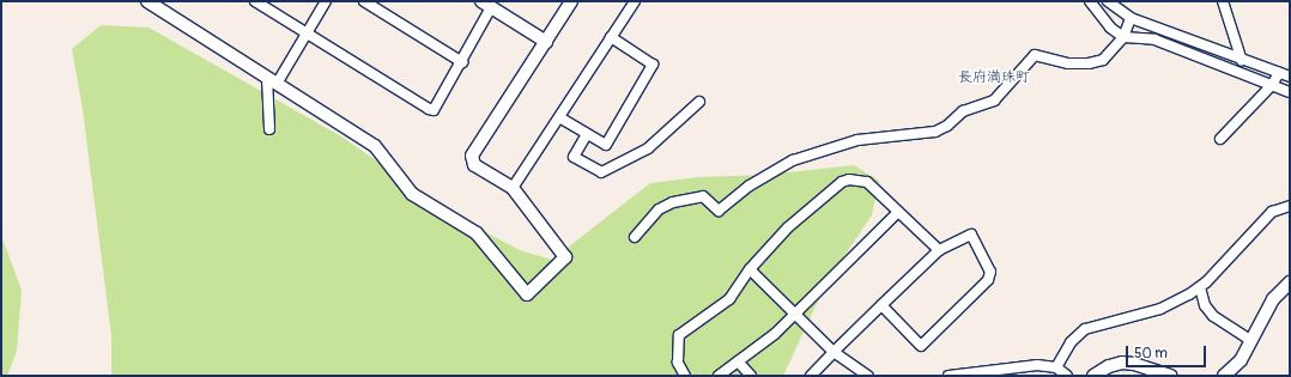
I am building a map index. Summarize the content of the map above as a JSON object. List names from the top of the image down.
{
  "districts": ["長府満珠町"],
  "scale_bar": "50 m"
}
